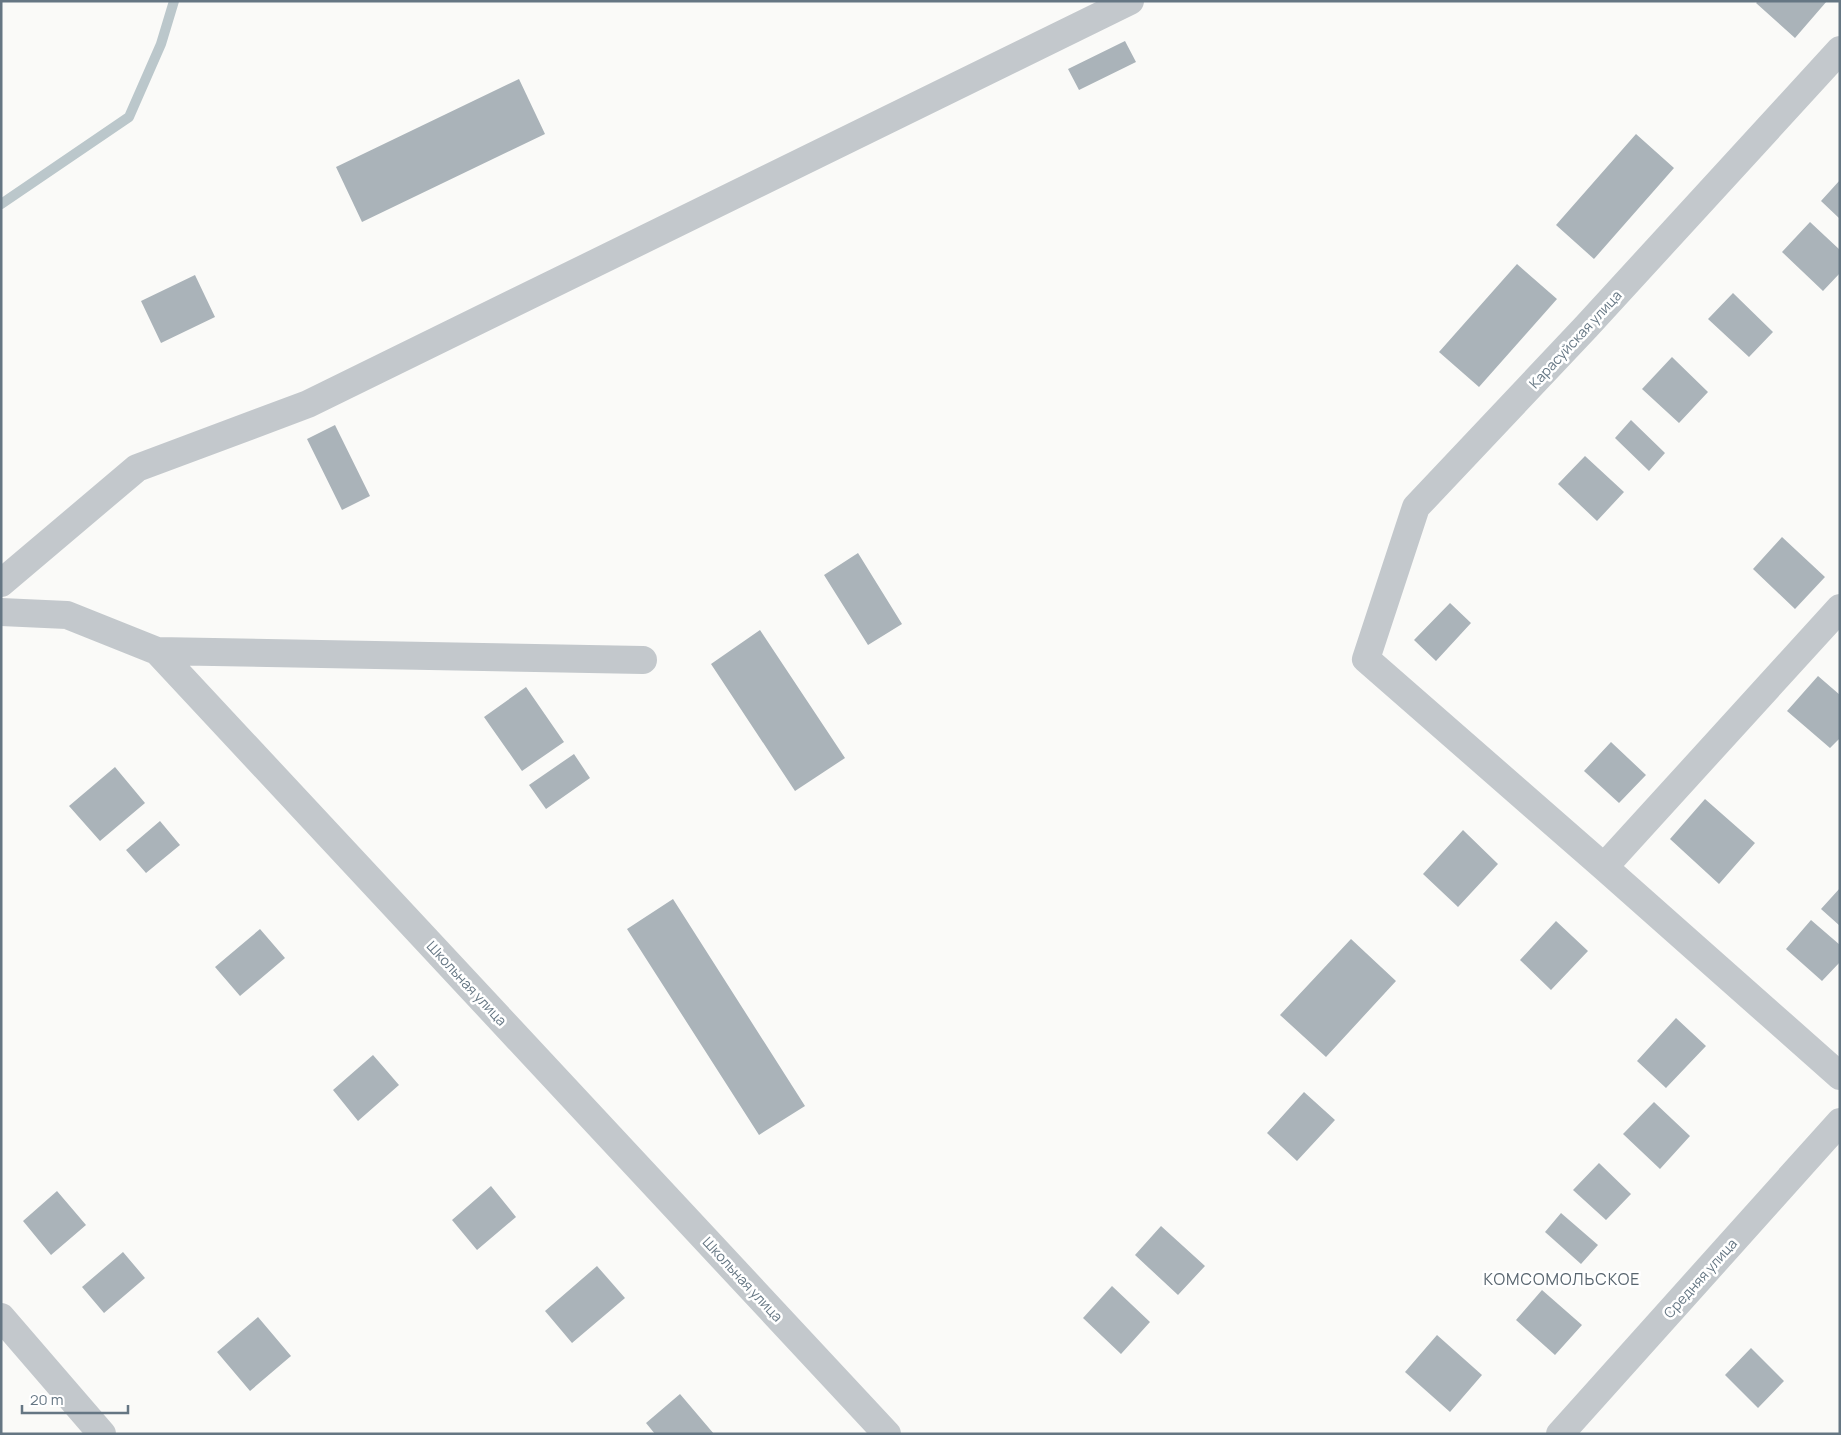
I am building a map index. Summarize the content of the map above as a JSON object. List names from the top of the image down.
{
  "streets": {
    "street": ["Карасуйская улица", "Школьная улица", "Средняя улица"]
  },
  "districts": ["КОМСОМОЛЬСКОЕ"],
  "scale_bar": "20 m"
}
